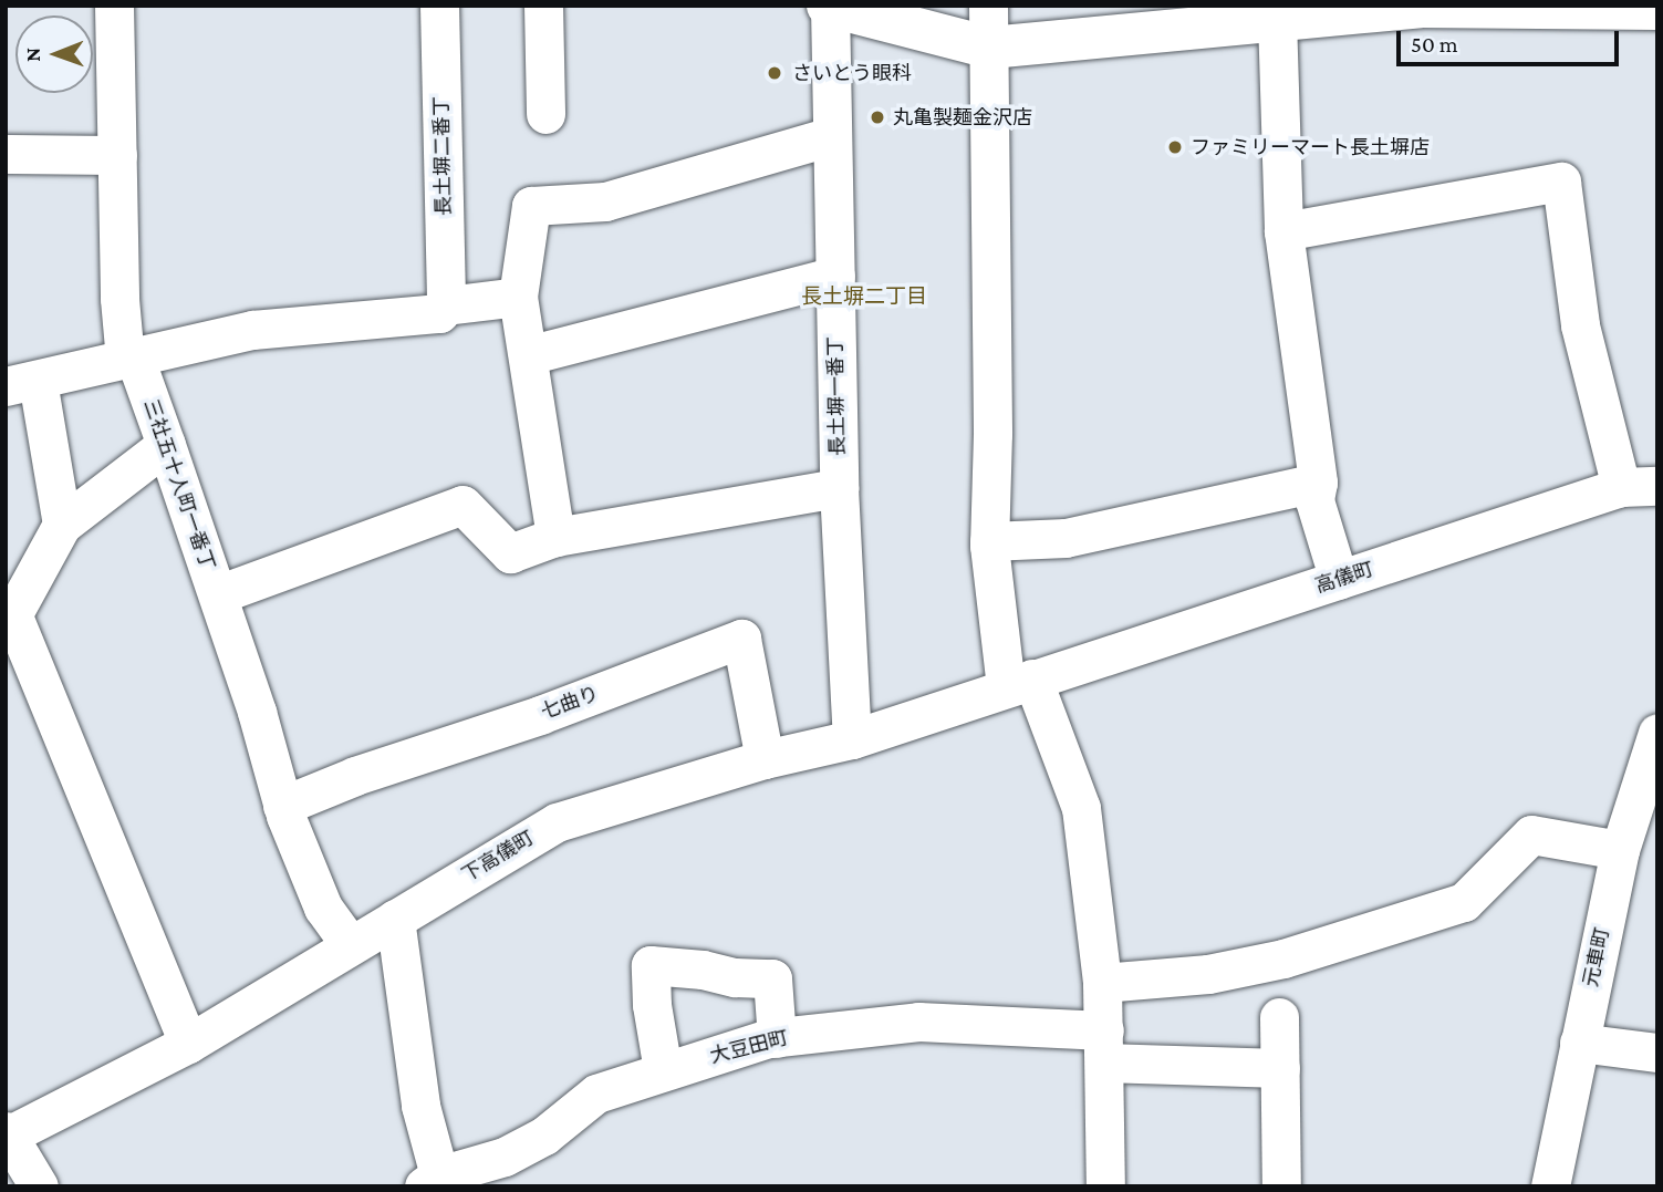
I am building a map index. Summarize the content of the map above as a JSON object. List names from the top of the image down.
{
  "streets": {
    "street": [
      "長土塀二番丁",
      "長土塀一番丁",
      "三社五十人町一番丁",
      "高儀町",
      "七曲り",
      "下高儀町",
      "元車町",
      "大豆田町"
    ]
  },
  "crossings": [
    ["長土塀一番丁", "下高儀町"],
    ["三社五十人町一番丁", "七曲り"],
    ["三社五十人町一番丁", "下高儀町"],
    ["高儀町", "下高儀町"],
    ["七曲り", "下高儀町"]
  ],
  "districts": ["長土塀二丁目"],
  "places": ["さいとう眼科", "丸亀製麺金沢店", "ファミリーマート長土塀店"],
  "scale_bar": "50 m",
  "north": "left"
}
